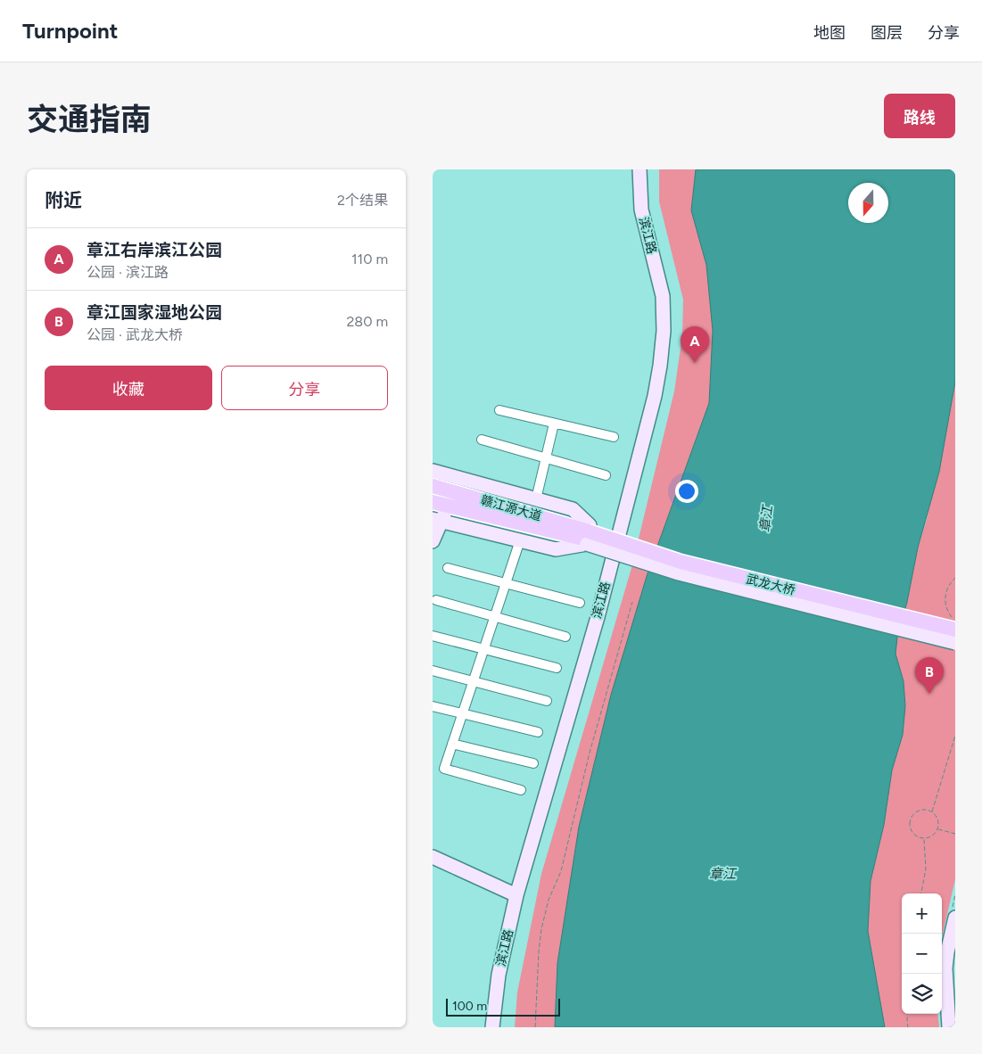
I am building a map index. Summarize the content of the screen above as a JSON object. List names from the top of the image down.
{
  "streets": {
    "main road": ["滨江路", "赣江源大道", "武龙大桥"]
  },
  "crossings": [
    ["赣江源大道", "武龙大桥"]
  ],
  "water": ["章江"],
  "scale_bar": "100 m",
  "north": "bottom",
  "page": {
    "header": "Turnpoint",
    "nav": ["地图", "图层", "分享"],
    "title": "交通指南",
    "buttons": [
      "路线",
      ["收藏", "分享"]
    ],
    "heading": ["附近", "2个结果"],
    "list": [
      {
        "mark": "A",
        "name": "章江右岸滨江公园",
        "note": "公园 · 滨江路",
        "value": "110 m"
      },
      {
        "mark": "B",
        "name": "章江国家湿地公园",
        "note": "公园 · 武龙大桥",
        "value": "280 m"
      }
    ],
    "pins": ["A", "B"],
    "map_buttons": ["+", "−"],
    "scale": "100 m"
  }
}
